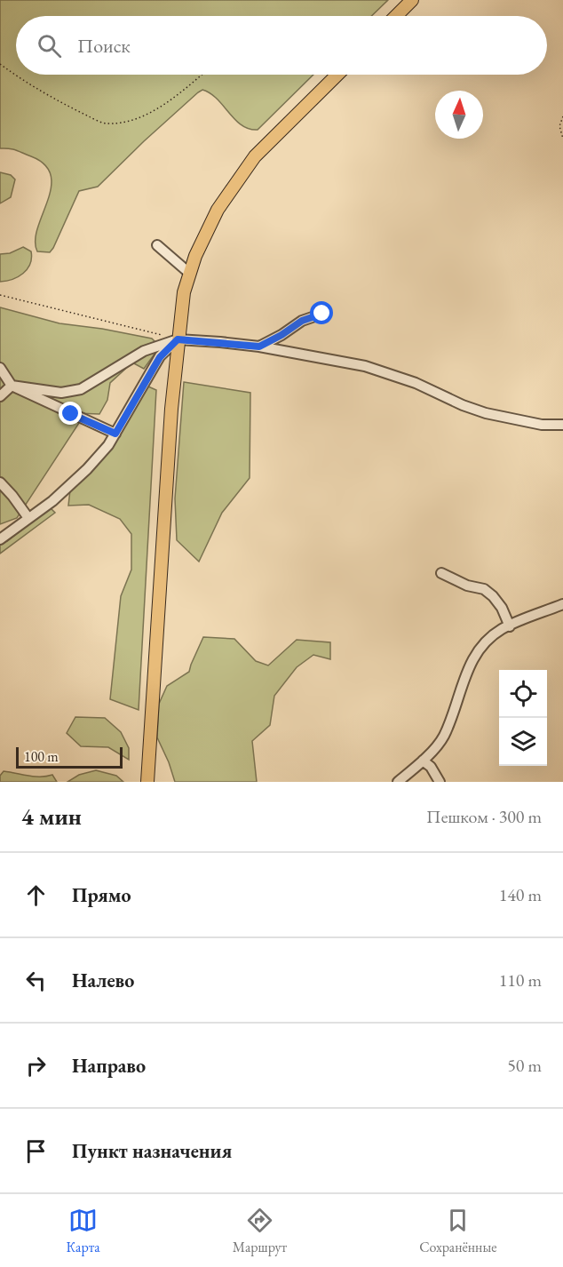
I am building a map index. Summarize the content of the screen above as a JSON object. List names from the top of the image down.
{
  "scale_bar": "100 m",
  "north": "top",
  "page": {
    "search": "Поиск",
    "scale": "100 m",
    "heading": ["4 мин", "Пешком · 300 m"],
    "list": [
      ["Прямо", "140 m"],
      ["Налево", "110 m"],
      ["Направо", "50 m"],
      "Пункт назначения"
    ],
    "nav": ["Карта", "Маршрут", "Сохранённые"]
  }
}
